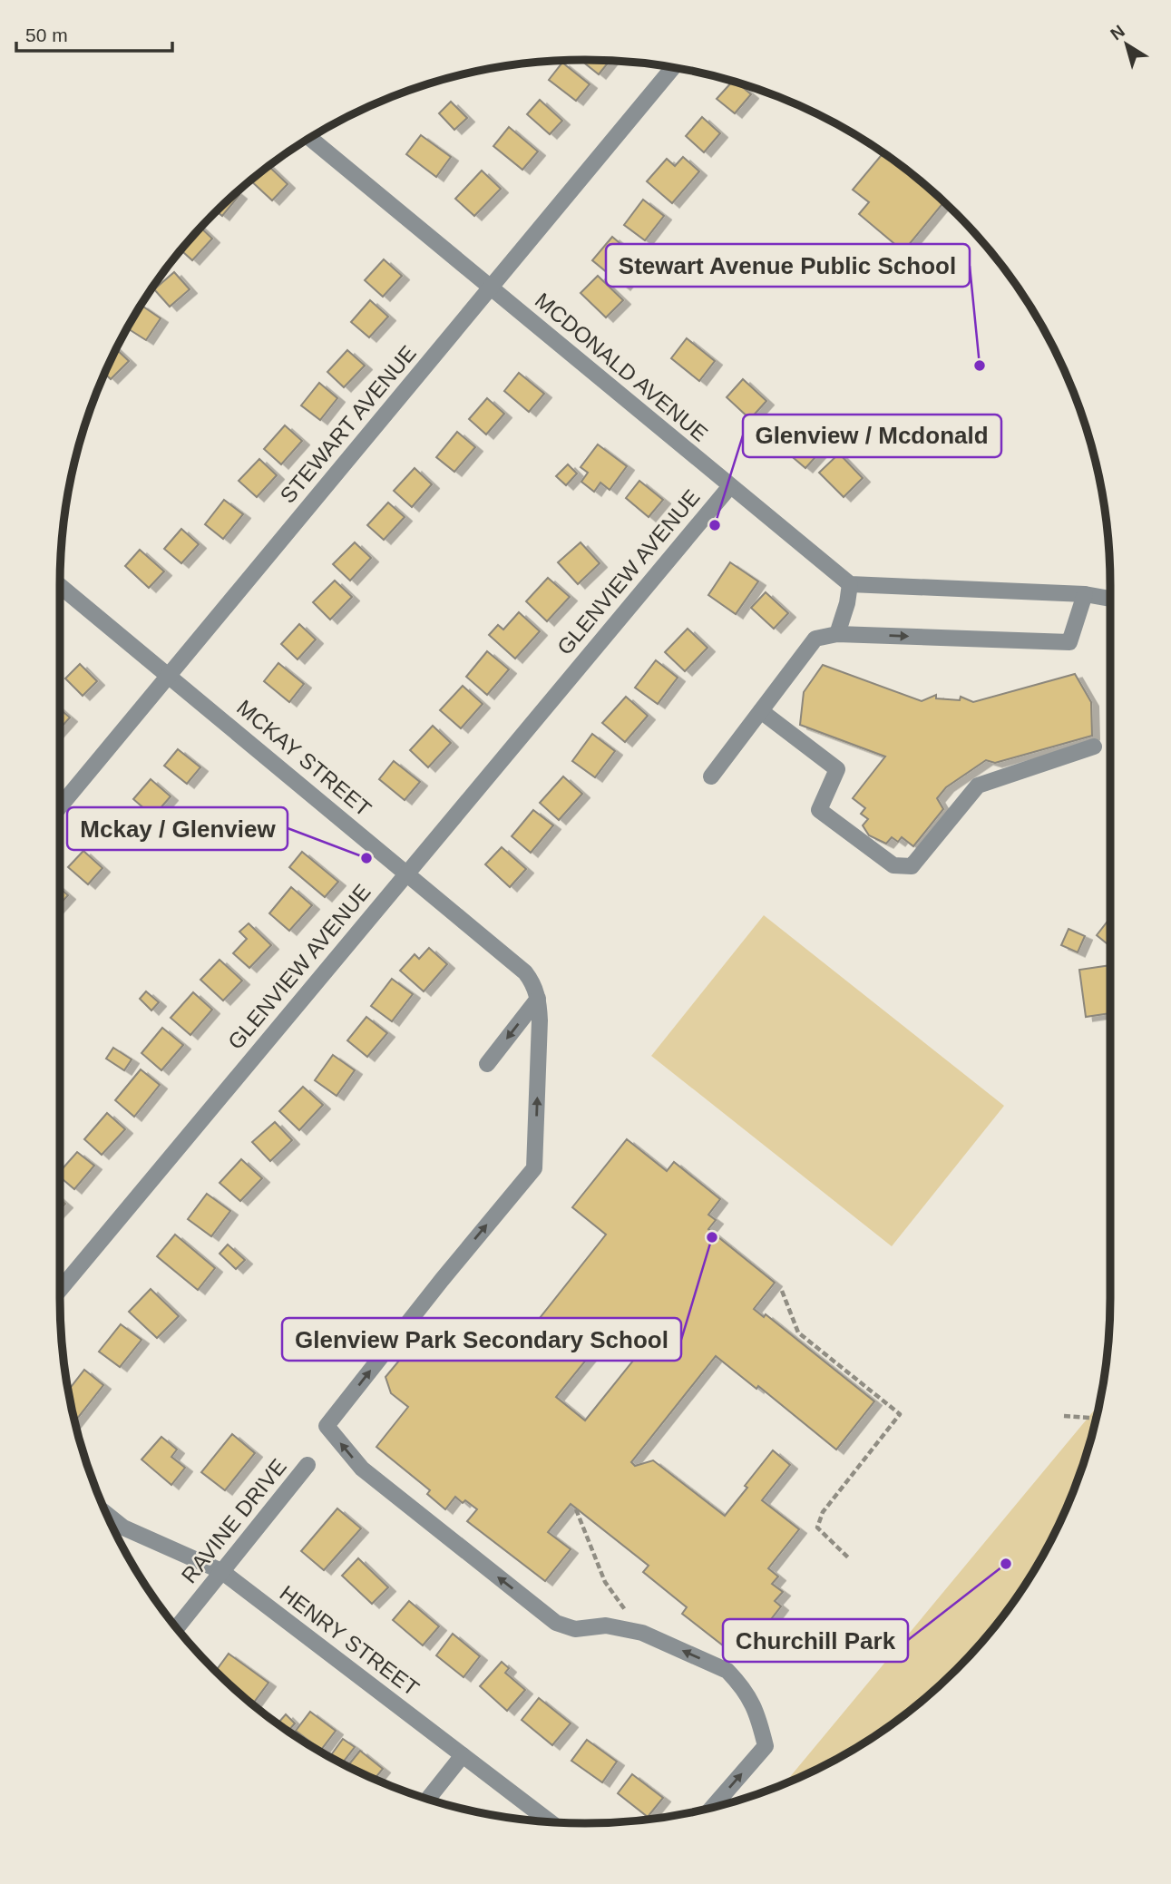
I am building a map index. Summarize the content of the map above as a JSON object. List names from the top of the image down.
{
  "streets": {
    "street": [
      "MCDONALD AVENUE",
      "STEWART AVENUE",
      "GLENVIEW AVENUE",
      "MCKAY STREET",
      "RAVINE DRIVE",
      "HENRY STREET"
    ]
  },
  "crossings": [
    ["MCDONALD AVENUE", "STEWART AVENUE"],
    ["MCDONALD AVENUE", "GLENVIEW AVENUE"],
    ["STEWART AVENUE", "MCKAY STREET"],
    ["GLENVIEW AVENUE", "MCKAY STREET"],
    ["RAVINE DRIVE", "HENRY STREET"]
  ],
  "places": [
    "Stewart Avenue Public School",
    "Glenview / Mcdonald",
    "Mckay / Glenview",
    "Glenview Park Secondary School",
    "Churchill Park"
  ],
  "scale_bar": "50 m",
  "north": "top left"
}
